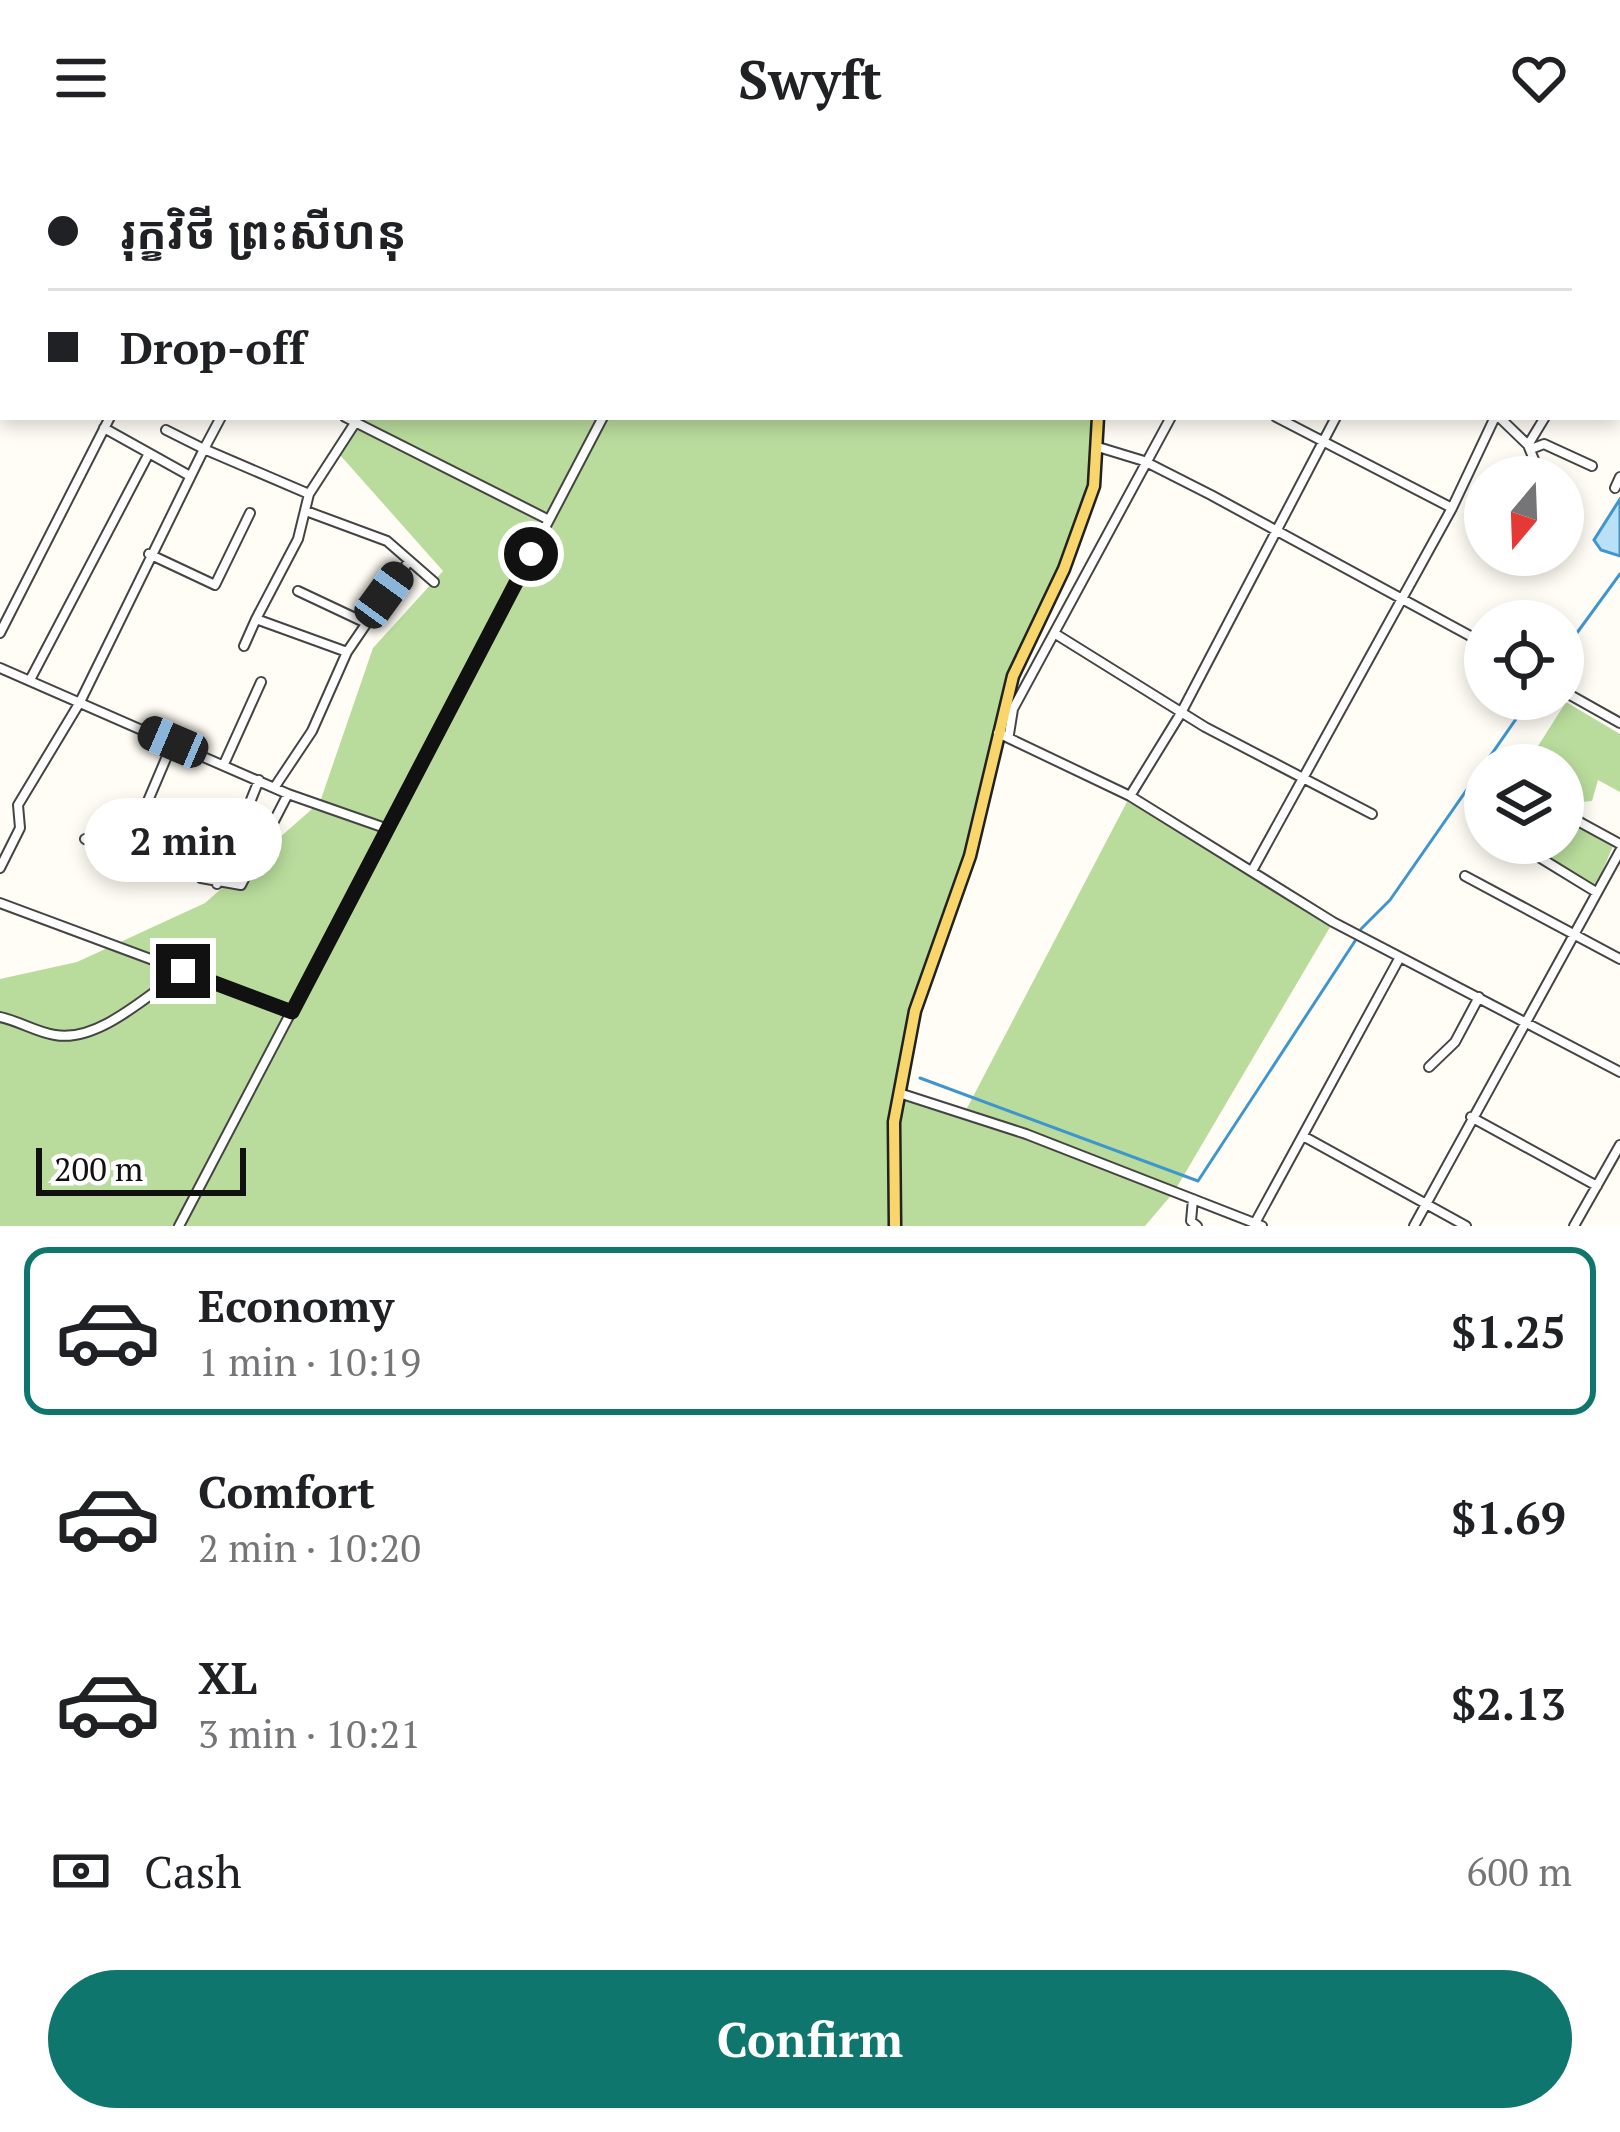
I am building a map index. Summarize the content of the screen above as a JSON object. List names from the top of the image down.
{
  "scale_bar": "200 m",
  "north": "bottom",
  "page": {
    "header": "Swyft",
    "banner": ["រុក្ខវិថី ព្រះសីហនុ", "Drop-off"],
    "bubble": "2 min",
    "scale": "200 m",
    "list": [
      {
        "name": "Economy",
        "note": "1 min · 10:19",
        "value": "$1.25"
      },
      {
        "name": "Comfort",
        "note": "2 min · 10:20",
        "value": "$1.69"
      },
      {
        "name": "XL",
        "note": "3 min · 10:21",
        "value": "$2.13"
      }
    ],
    "pay": ["Cash", "600 m"],
    "buttons": "Confirm"
  }
}
